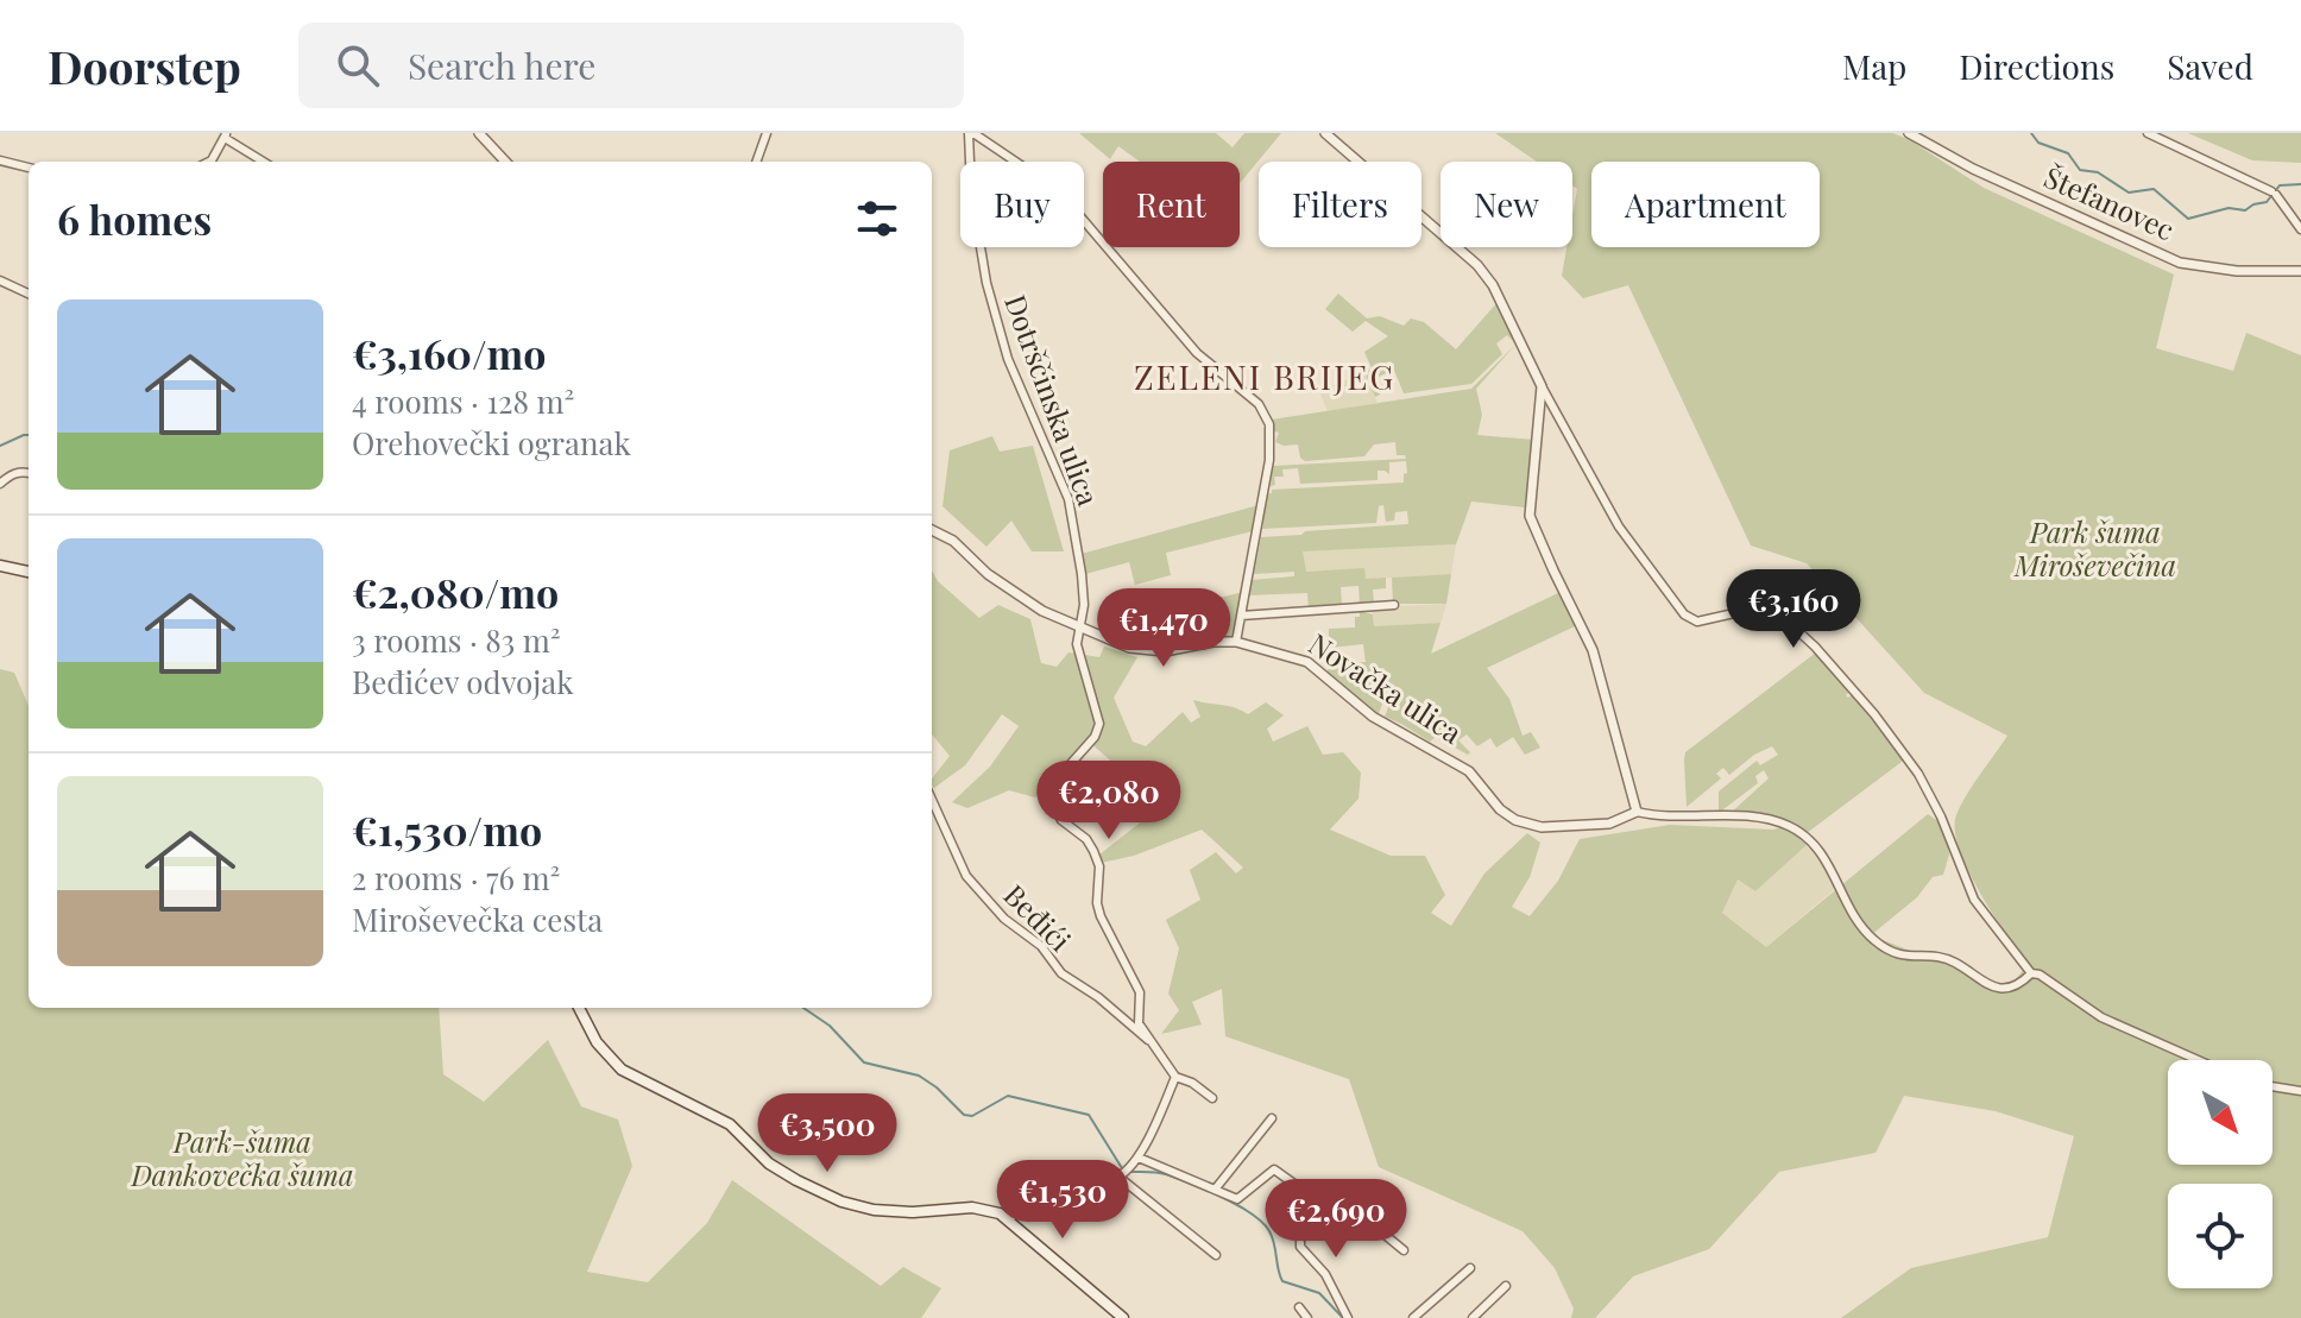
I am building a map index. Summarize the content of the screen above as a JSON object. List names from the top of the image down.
{
  "streets": {
    "street": [
      "Štefanovec",
      "Dotrščinska ulica",
      "Novačka ulica",
      "Beđići"
    ]
  },
  "crossings": [
    ["Dotrščinska ulica", "Novačka ulica"],
    ["Dotrščinska ulica", "Beđići"]
  ],
  "districts": ["ZELENI BRIJEG"],
  "parks": ["Park šuma Miroševečina", "Park-šuma Dankovečka šuma"],
  "north": "bottom right",
  "page": {
    "header": "Doorstep",
    "search": "Search here",
    "nav": ["Map", "Directions", "Saved"],
    "chip": [
      "Buy",
      "Rent",
      "Filters",
      "New",
      "Apartment"
    ],
    "heading": "6 homes",
    "list": [
      {
        "name": "€3,160/mo",
        "note": "4 rooms · 128 m² · Orehovečki ogranak"
      },
      {
        "name": "€2,080/mo",
        "note": "3 rooms · 83 m² · Beđićev odvojak"
      },
      {
        "name": "€1,530/mo",
        "note": "2 rooms · 76 m² · Miroševečka cesta"
      }
    ],
    "price": [
      "€3,160",
      "€1,470",
      "€2,080",
      "€3,500",
      "€1,530",
      "€2,690"
    ]
  }
}
